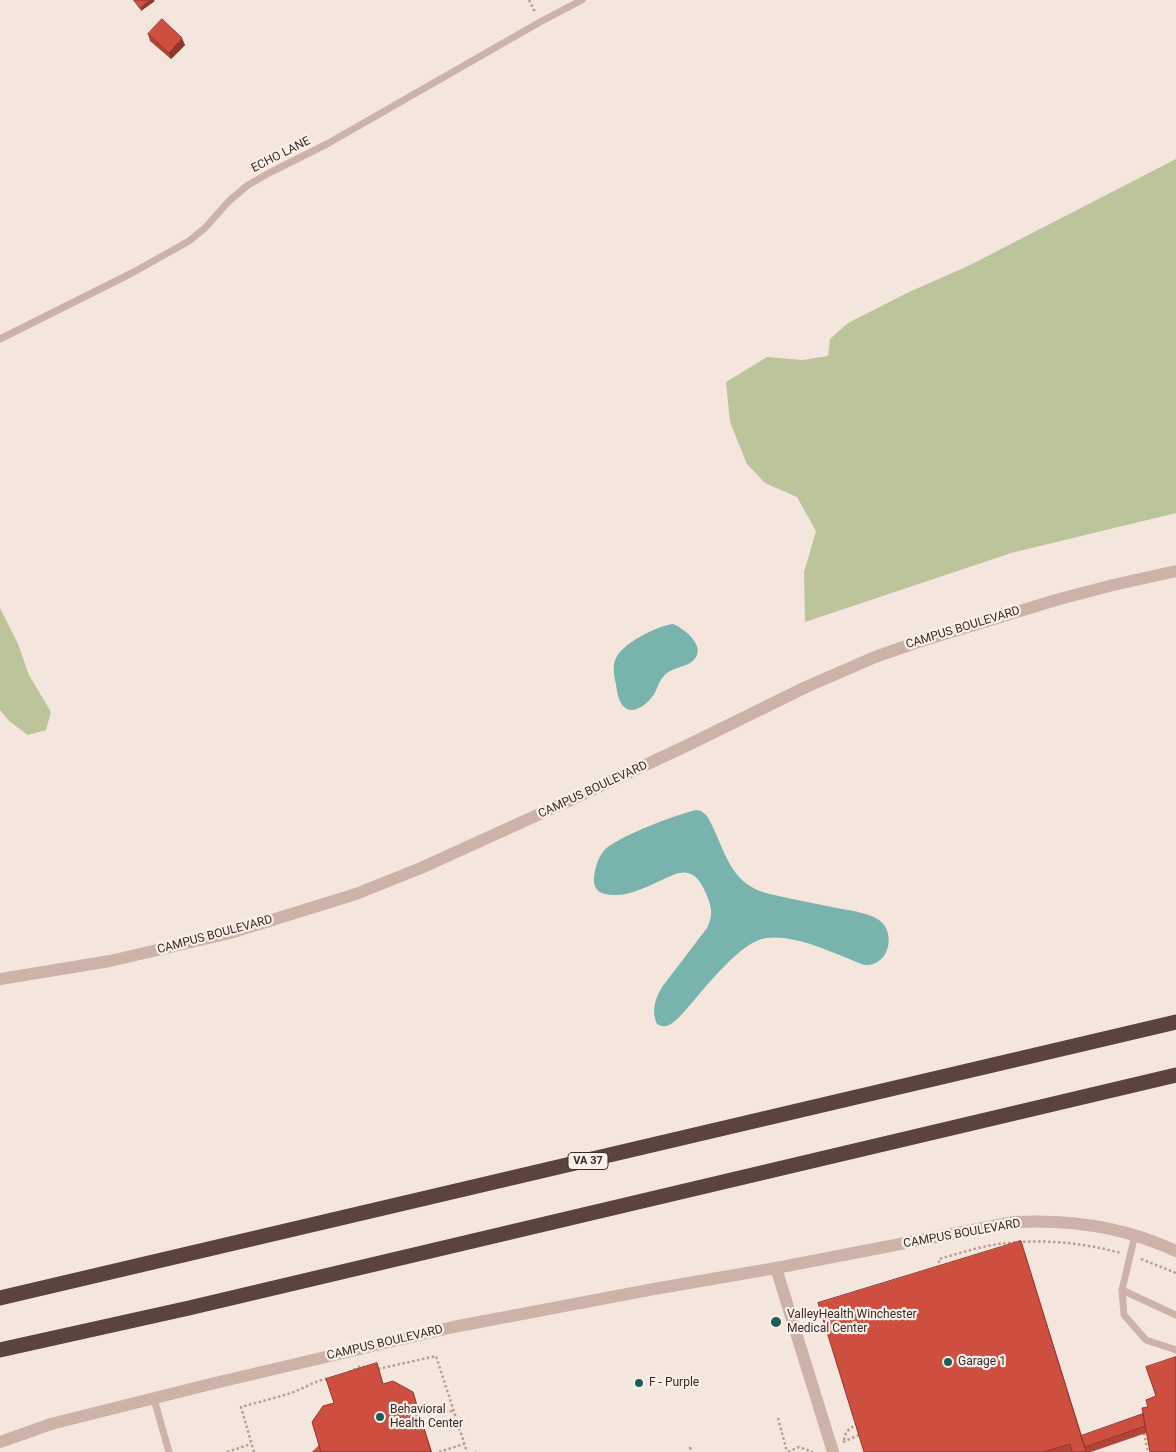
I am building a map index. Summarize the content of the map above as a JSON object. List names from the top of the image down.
{
  "streets": {
    "highway": ["VA 37"],
    "street": ["CAMPUS BOULEVARD"],
    "lane": ["ECHO LANE"]
  },
  "places": [
    "ValleyHealth Winchester Medical Center",
    "Garage 1",
    "F - Purple",
    "Behavioral Health Center"
  ]
}
